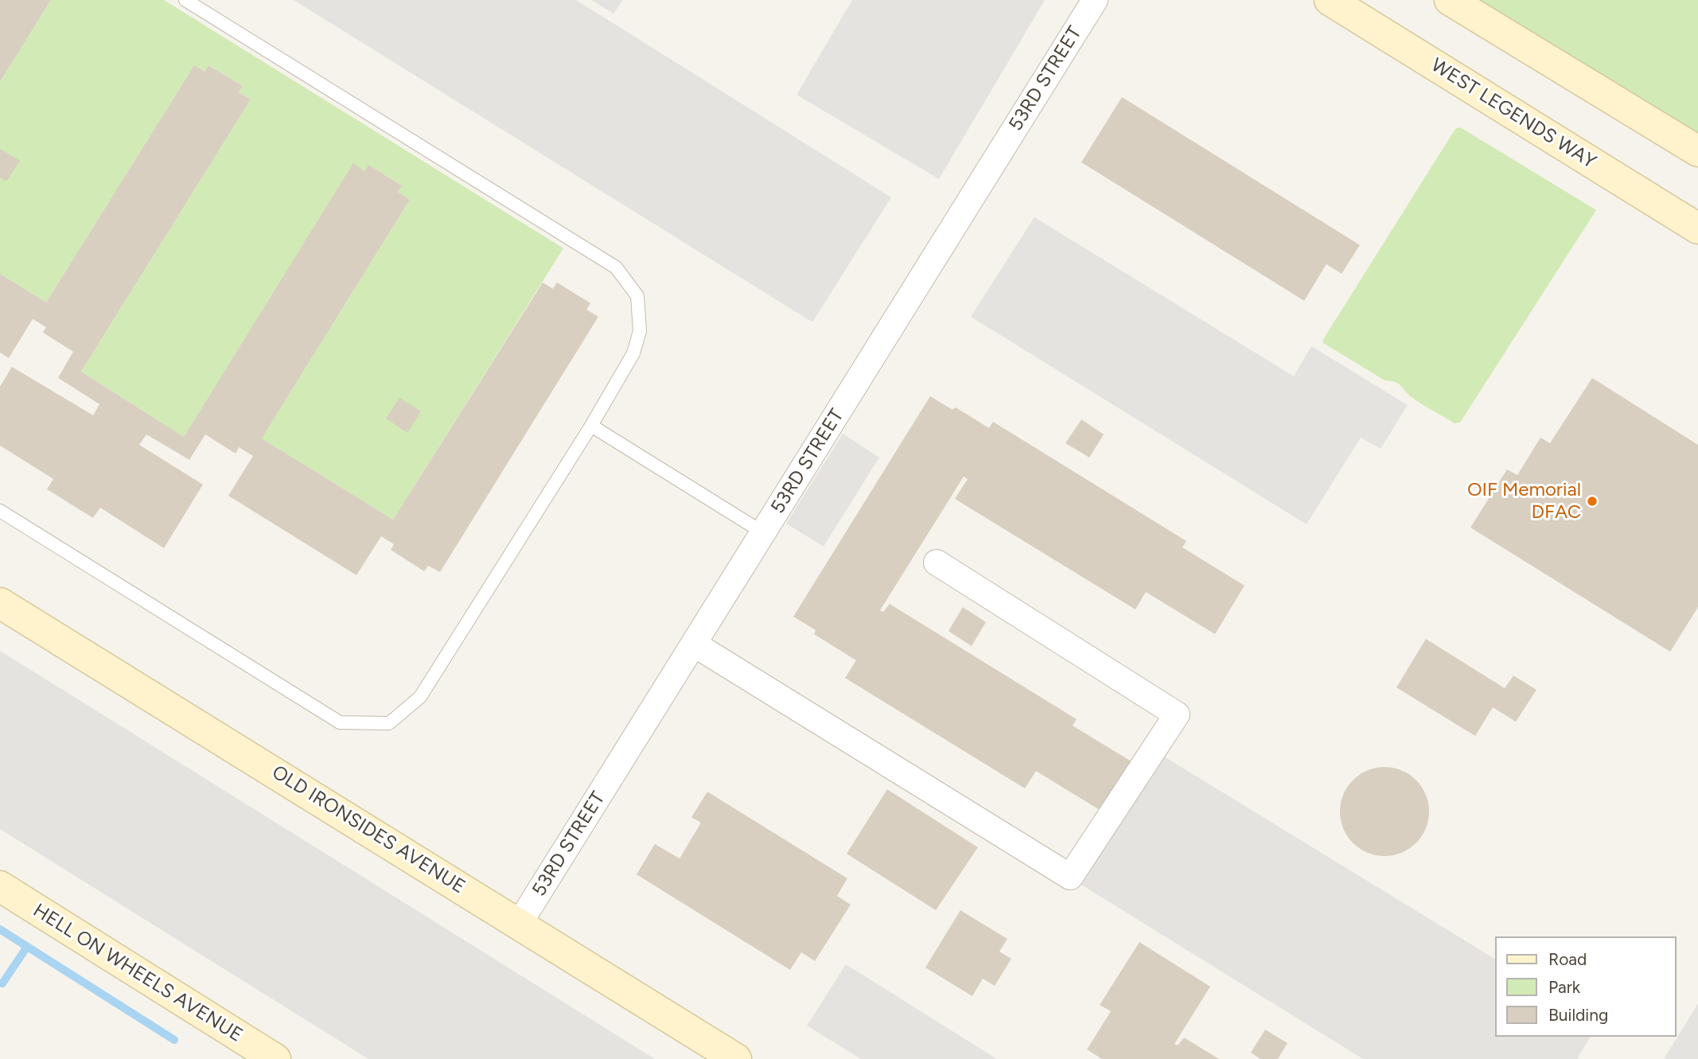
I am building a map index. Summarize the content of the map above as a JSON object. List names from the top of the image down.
{
  "streets": {
    "street": [
      "53RD STREET",
      "WEST LEGENDS WAY",
      "OLD IRONSIDES AVENUE",
      "HELL ON WHEELS AVENUE"
    ]
  },
  "crossings": [
    ["53RD STREET", "OLD IRONSIDES AVENUE"]
  ],
  "places": ["OIF Memorial DFAC"],
  "legend": ["Road", "Park", "Building"]
}
